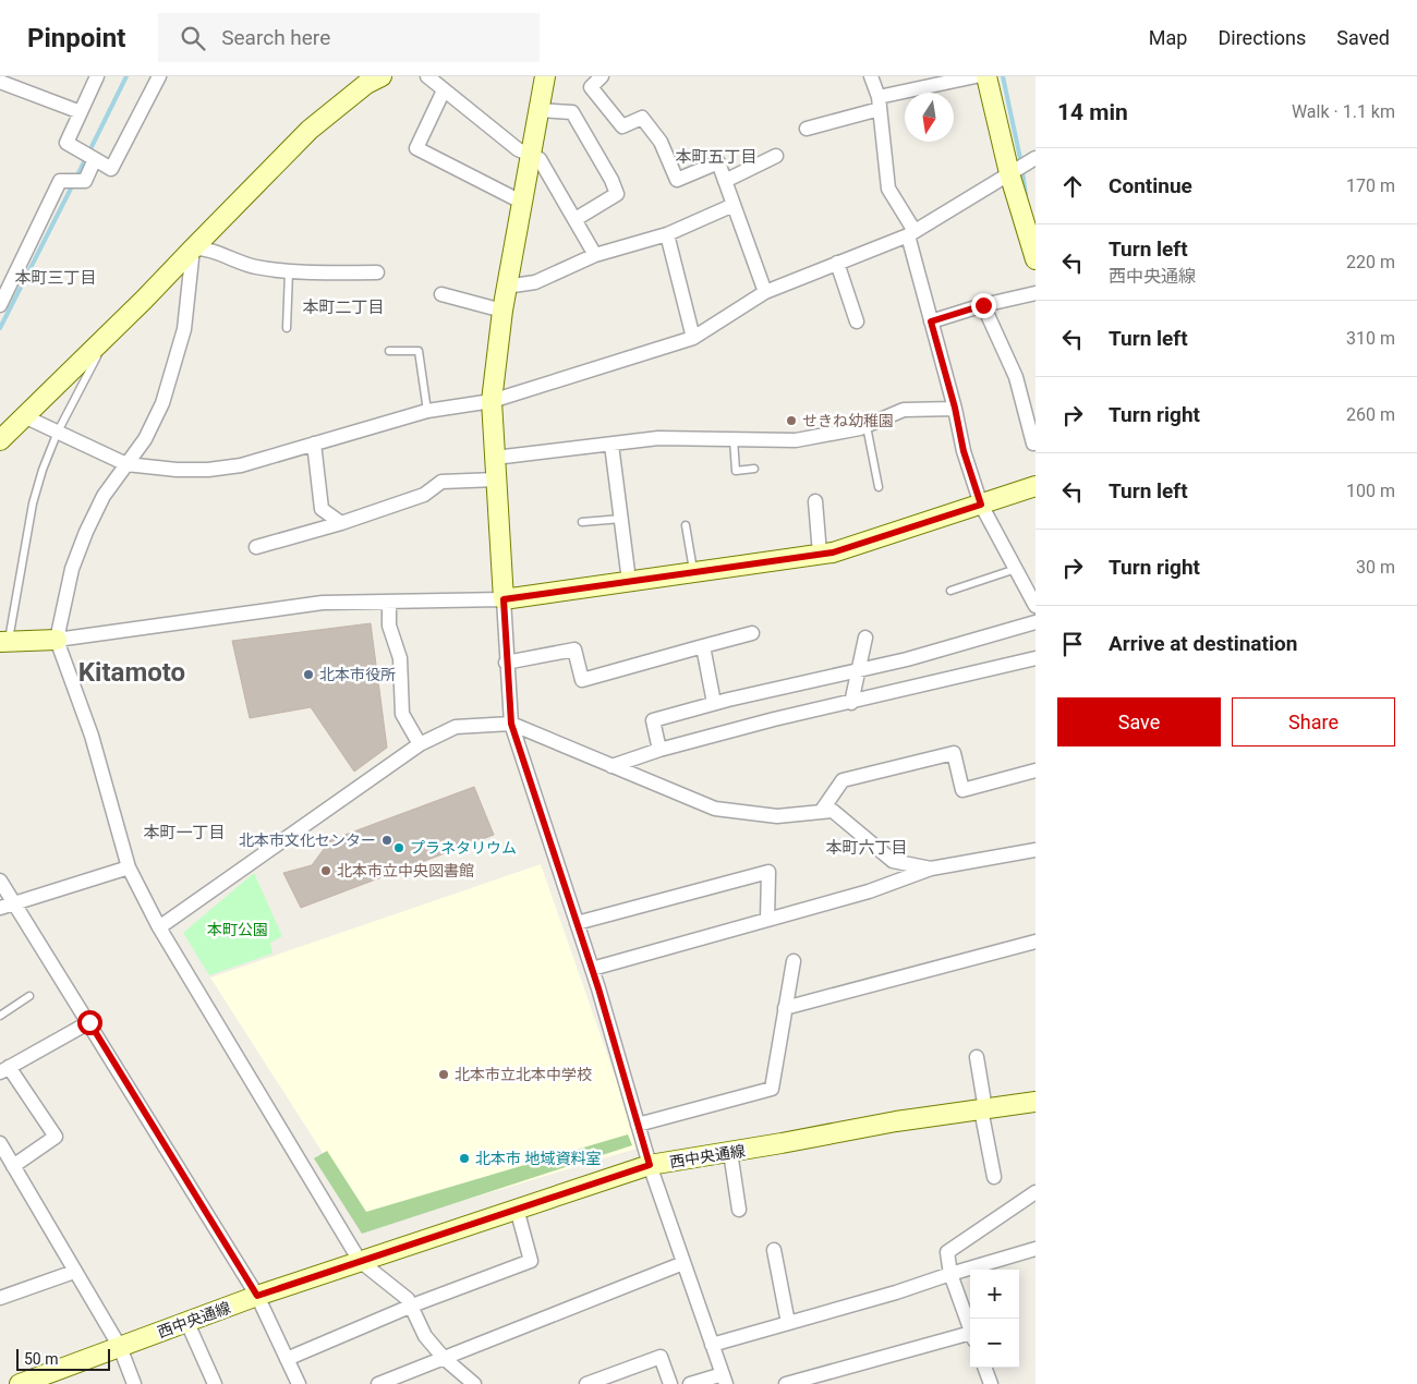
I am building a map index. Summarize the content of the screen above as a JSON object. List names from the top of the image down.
{
  "streets": {
    "street": ["西中央通線"]
  },
  "districts": [
    "本町五丁目",
    "本町三丁目",
    "本町二丁目",
    "Kitamoto",
    "本町一丁目",
    "本町六丁目"
  ],
  "parks": ["本町公園"],
  "places": [
    "せきね幼稚園",
    "北本市役所",
    "北本市文化センター",
    "プラネタリウム",
    "北本市立中央図書館",
    "北本市立北本中学校",
    "北本市 地域資料室"
  ],
  "scale_bar": "50 m",
  "north": "bottom",
  "page": {
    "header": "Pinpoint",
    "search": "Search here",
    "nav": ["Map", "Directions", "Saved"],
    "heading": ["14 min", "Walk · 1.1 km"],
    "list": [
      ["Continue", "170 m"],
      ["Turn left", "西中央通線", "220 m"],
      ["Turn left", "310 m"],
      ["Turn right", "260 m"],
      ["Turn left", "100 m"],
      ["Turn right", "30 m"],
      "Arrive at destination"
    ],
    "buttons": ["Save", "Share"],
    "map_buttons": ["+", "−"],
    "scale": "50 m"
  }
}
